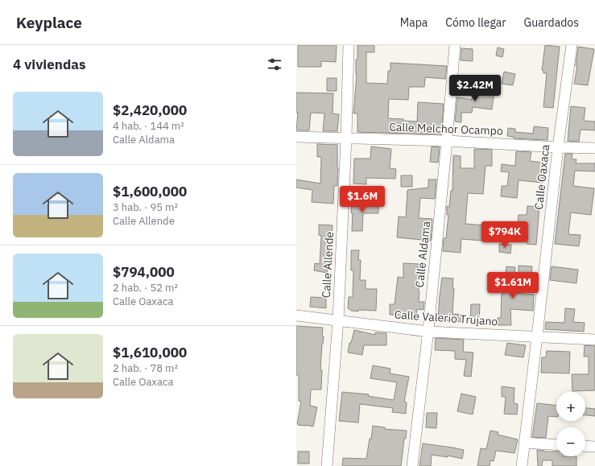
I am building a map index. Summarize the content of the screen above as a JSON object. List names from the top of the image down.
{
  "streets": {
    "street": [
      "Calle Melchor Ocampo",
      "Calle Oaxaca",
      "Calle Aldama",
      "Calle Allende",
      "Calle Valerio Trujano"
    ]
  },
  "crossings": [
    ["Calle Melchor Ocampo", "Calle Oaxaca"],
    ["Calle Melchor Ocampo", "Calle Aldama"],
    ["Calle Melchor Ocampo", "Calle Allende"],
    ["Calle Oaxaca", "Calle Valerio Trujano"],
    ["Calle Aldama", "Calle Valerio Trujano"],
    ["Calle Allende", "Calle Valerio Trujano"]
  ],
  "page": {
    "header": "Keyplace",
    "nav": ["Mapa", "Cómo llegar", "Guardados"],
    "heading": "4 viviendas",
    "price": [
      "$2.42M",
      "$1.6M",
      "$794K",
      "$1.61M"
    ],
    "list": [
      {
        "name": "$2,420,000",
        "note": "4 hab. · 144 m² · Calle Aldama"
      },
      {
        "name": "$1,600,000",
        "note": "3 hab. · 95 m² · Calle Allende"
      },
      {
        "name": "$794,000",
        "note": "2 hab. · 52 m² · Calle Oaxaca"
      },
      {
        "name": "$1,610,000",
        "note": "2 hab. · 78 m² · Calle Oaxaca"
      }
    ],
    "map_buttons": ["+", "−"]
  }
}
